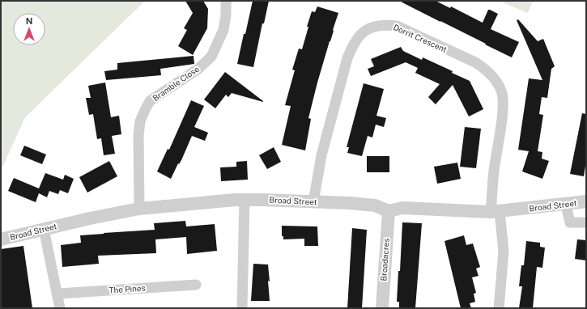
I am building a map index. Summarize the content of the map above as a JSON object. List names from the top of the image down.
{
  "streets": {
    "street": [
      "Dorrit Crescent",
      "Bramble Close",
      "Broad Street",
      "Broadacres",
      "The Pines"
    ]
  },
  "crossings": [
    ["Dorrit Crescent", "Broad Street"],
    ["Bramble Close", "Broad Street"],
    ["Broad Street", "Broadacres"]
  ],
  "north": "top"
}
